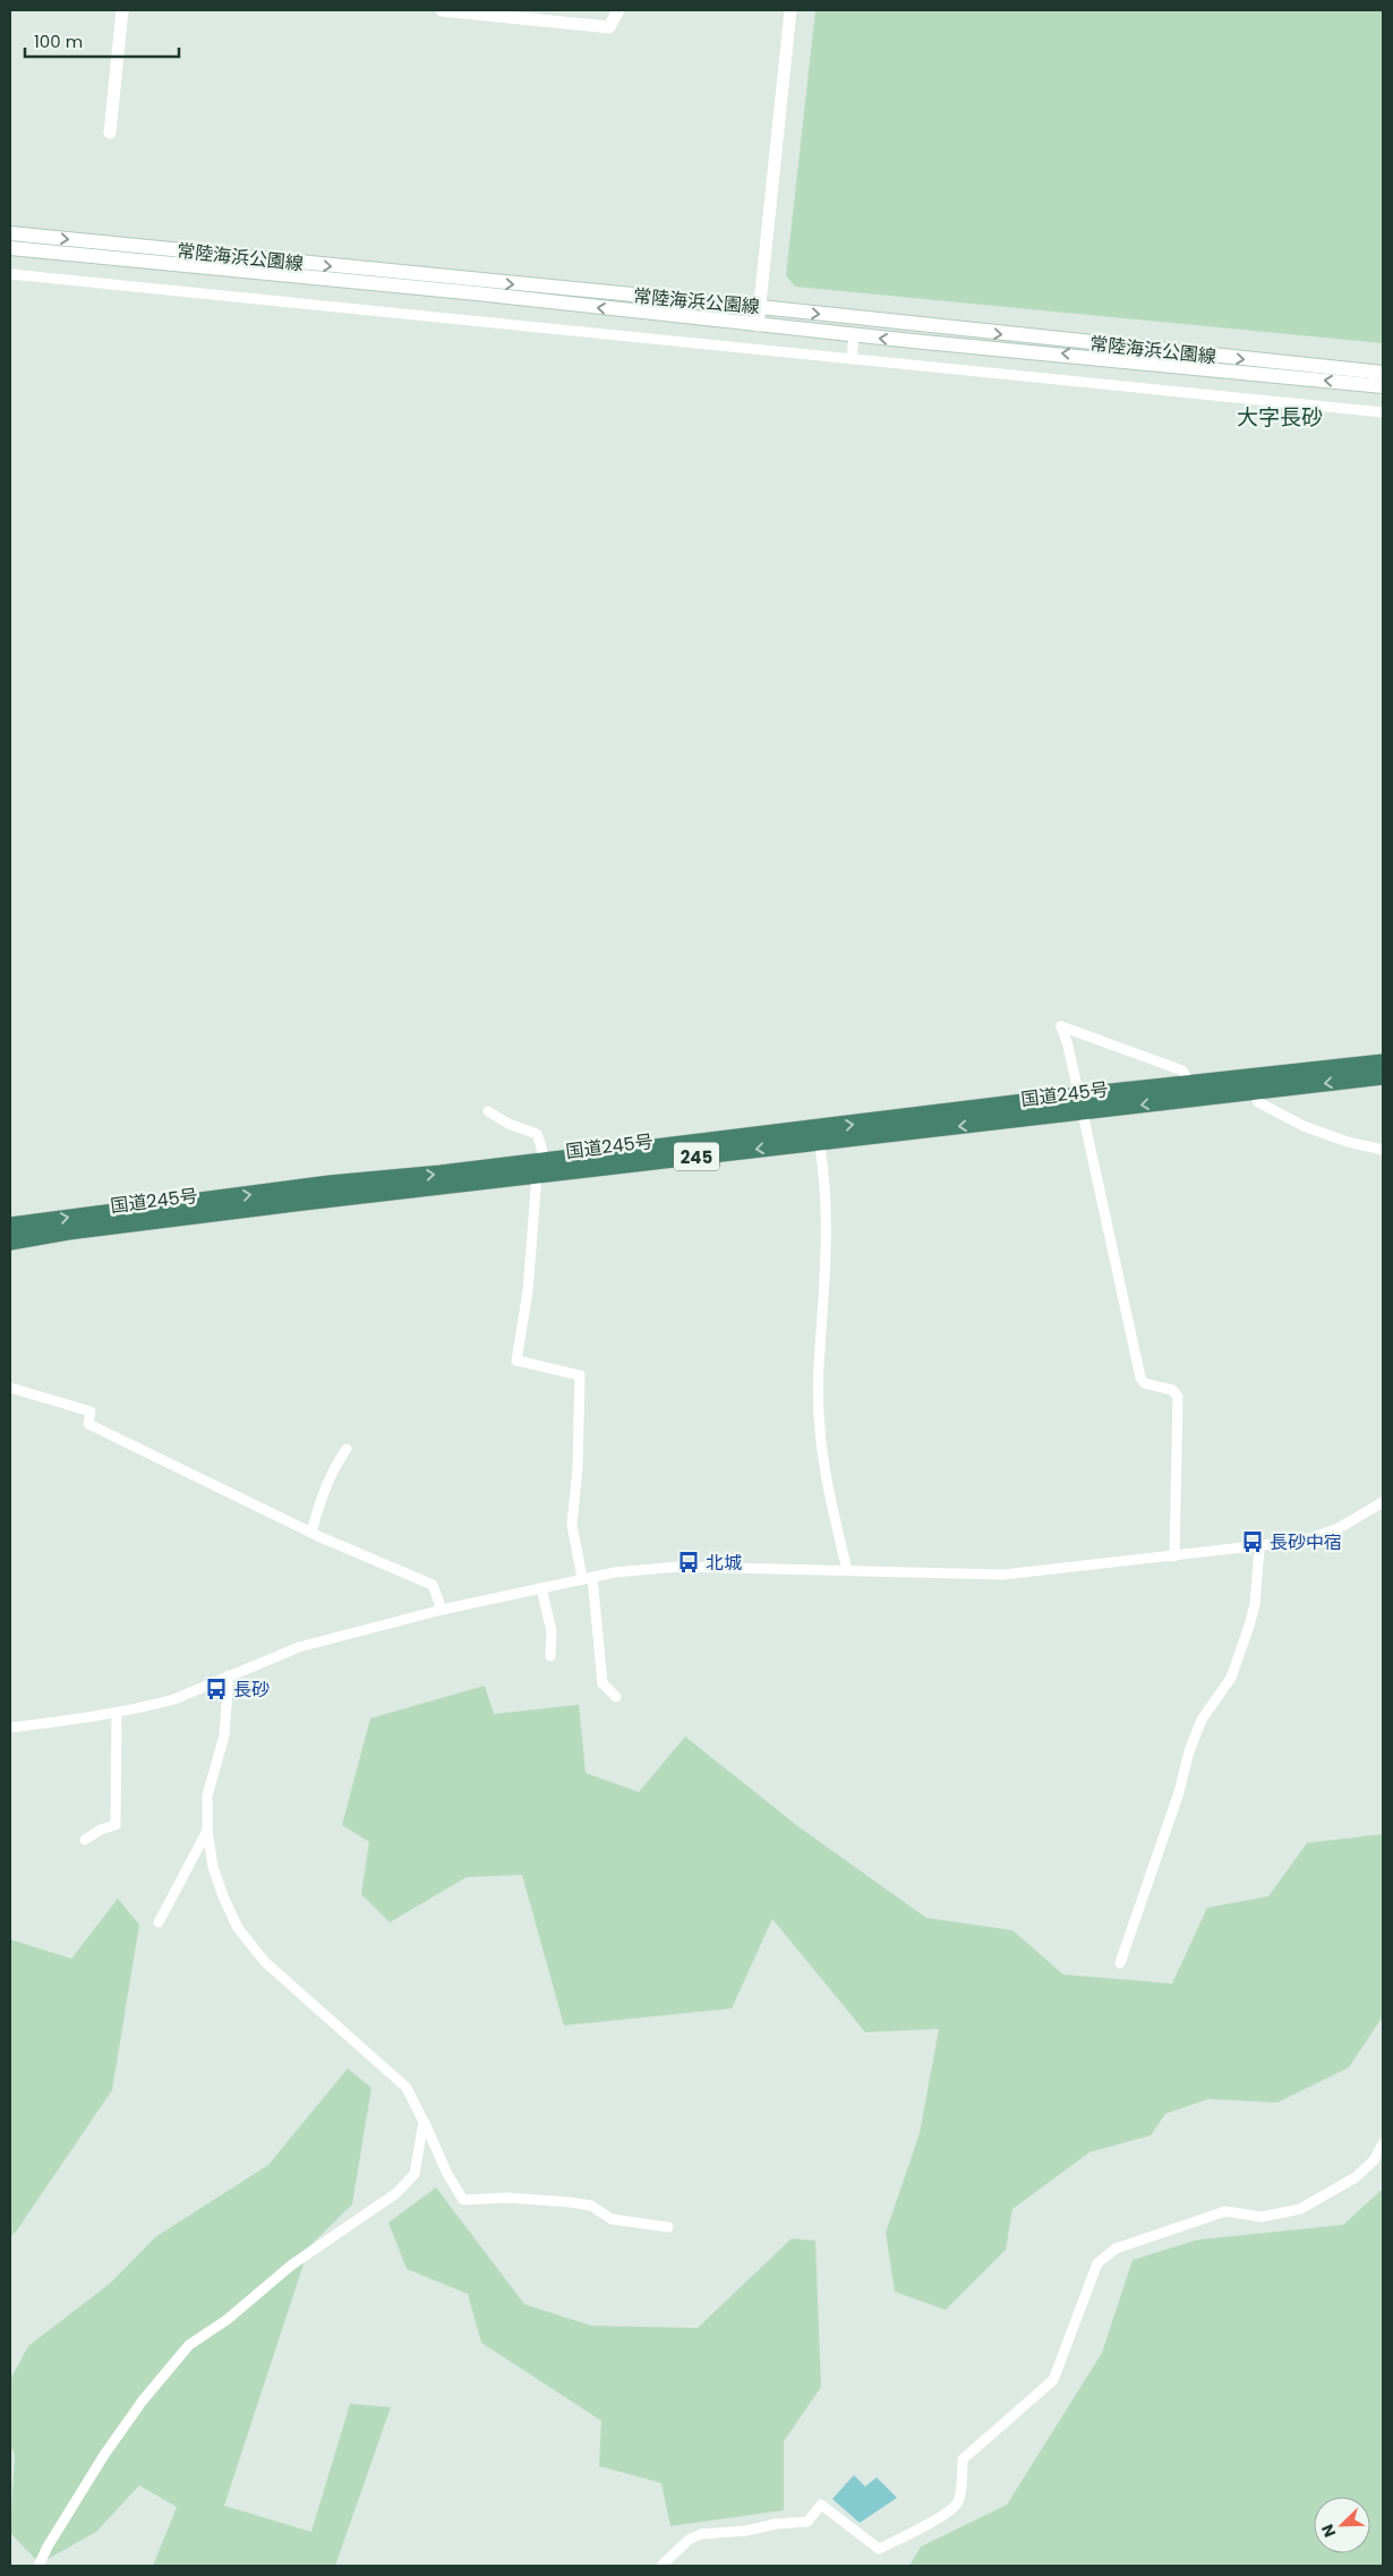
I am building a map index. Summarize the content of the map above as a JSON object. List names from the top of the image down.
{
  "streets": {
    "highway": ["国道245号", "245"],
    "main road": ["常陸海浜公園線"]
  },
  "districts": ["大字長砂"],
  "places": {
    "bus stop": ["長砂中宿", "北城", "長砂"]
  },
  "scale_bar": "100 m",
  "north": "bottom left"
}
